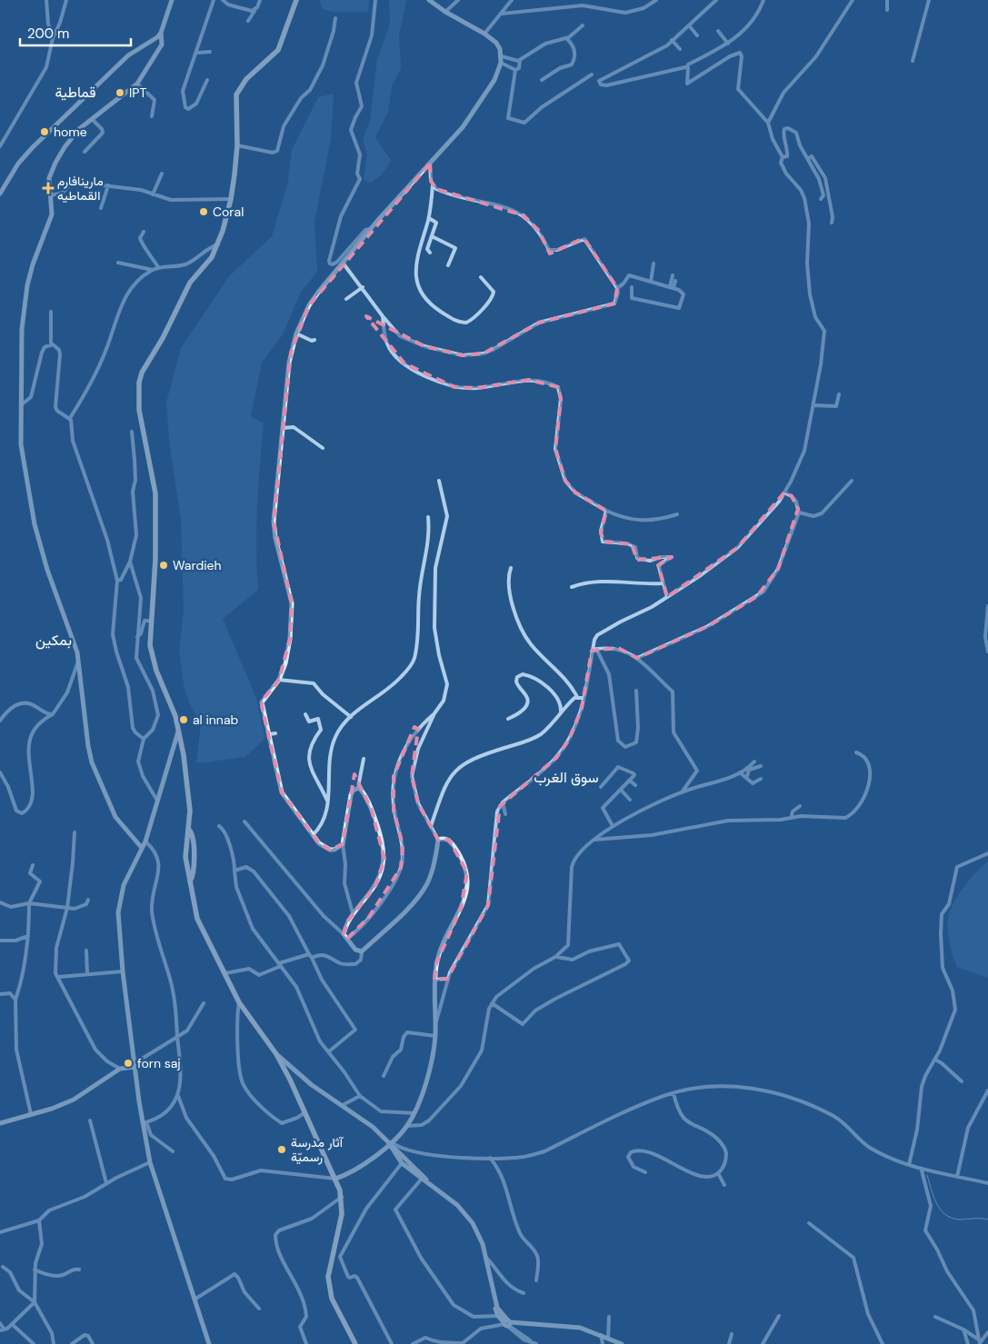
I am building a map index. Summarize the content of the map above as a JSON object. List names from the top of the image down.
{
  "districts": ["قماطية", "بمكين", "سوق الغرب"],
  "places": {
    "other": [
      "IPT",
      "home",
      "Coral",
      "Wardieh",
      "al innab",
      "forn saj",
      "آثار مدرسة رسميّة"
    ],
    "health": ["مارينافارم القماطيه"]
  },
  "scale_bar": "200 m"
}
